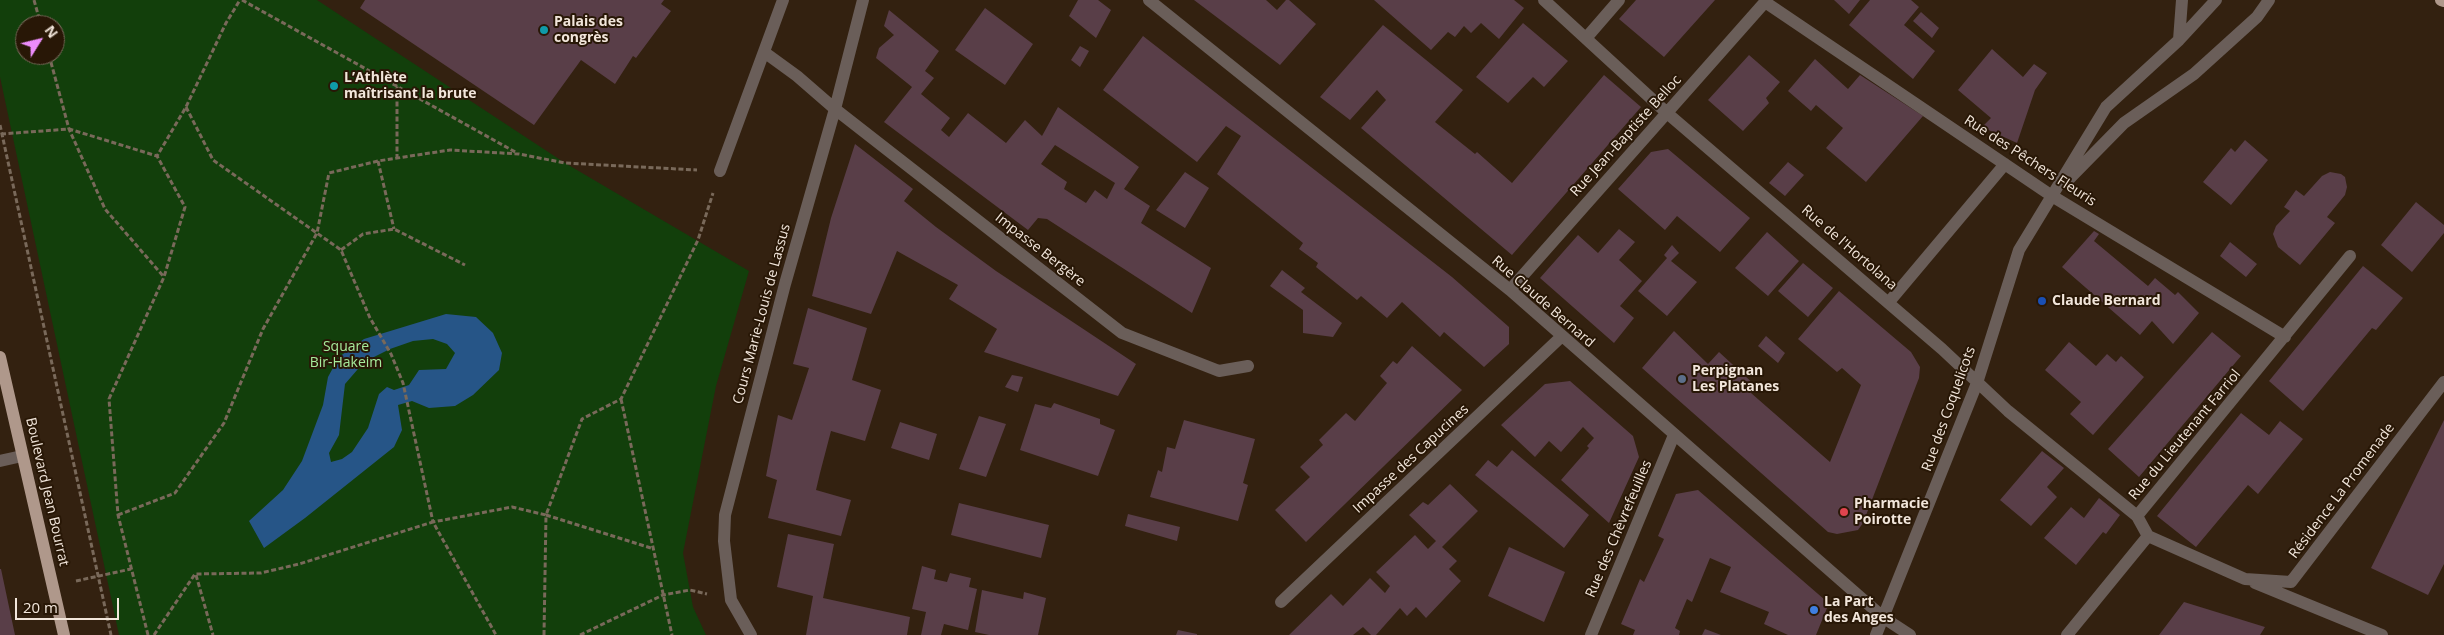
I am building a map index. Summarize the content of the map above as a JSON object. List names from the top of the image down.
{
  "streets": {
    "main road": ["Boulevard Jean Bourrat"],
    "street": [
      "Rue Jean-Baptiste Belloc",
      "Rue des Pêchers Fleuris",
      "Rue de l'Hortolana",
      "Impasse Bergère",
      "Rue Claude Bernard",
      "Cours Marie-Louis de Lassus",
      "Rue des Coquelicots",
      "Rue du Lieutenant Farriol",
      "Impasse des Capucines",
      "Résidence La Promenade",
      "Rue des Chèvrefeuilles"
    ]
  },
  "crossings": [
    ["Rue Jean-Baptiste Belloc", "Rue des Pêchers Fleuris"],
    ["Rue Jean-Baptiste Belloc", "Rue de l'Hortolana"],
    ["Rue Jean-Baptiste Belloc", "Rue Claude Bernard"],
    ["Rue des Pêchers Fleuris", "Rue des Coquelicots"],
    ["Rue des Pêchers Fleuris", "Rue du Lieutenant Farriol"],
    ["Rue de l'Hortolana", "Rue des Coquelicots"],
    ["Rue de l'Hortolana", "Rue du Lieutenant Farriol"],
    ["Impasse Bergère", "Cours Marie-Louis de Lassus"],
    ["Rue Claude Bernard", "Rue des Coquelicots"],
    ["Rue Claude Bernard", "Impasse des Capucines"],
    ["Rue Claude Bernard", "Rue des Chèvrefeuilles"],
    ["Rue du Lieutenant Farriol", "Résidence La Promenade"]
  ],
  "parks": ["Square Bir-Hakeim"],
  "places": [
    "Palais des congrès",
    "L’Athlète maîtrisant la brute",
    "Claude Bernard",
    "Perpignan Les Platanes",
    "Pharmacie Poirotte",
    "La Part des Anges"
  ],
  "scale_bar": "20 m",
  "north": "top right"
}
